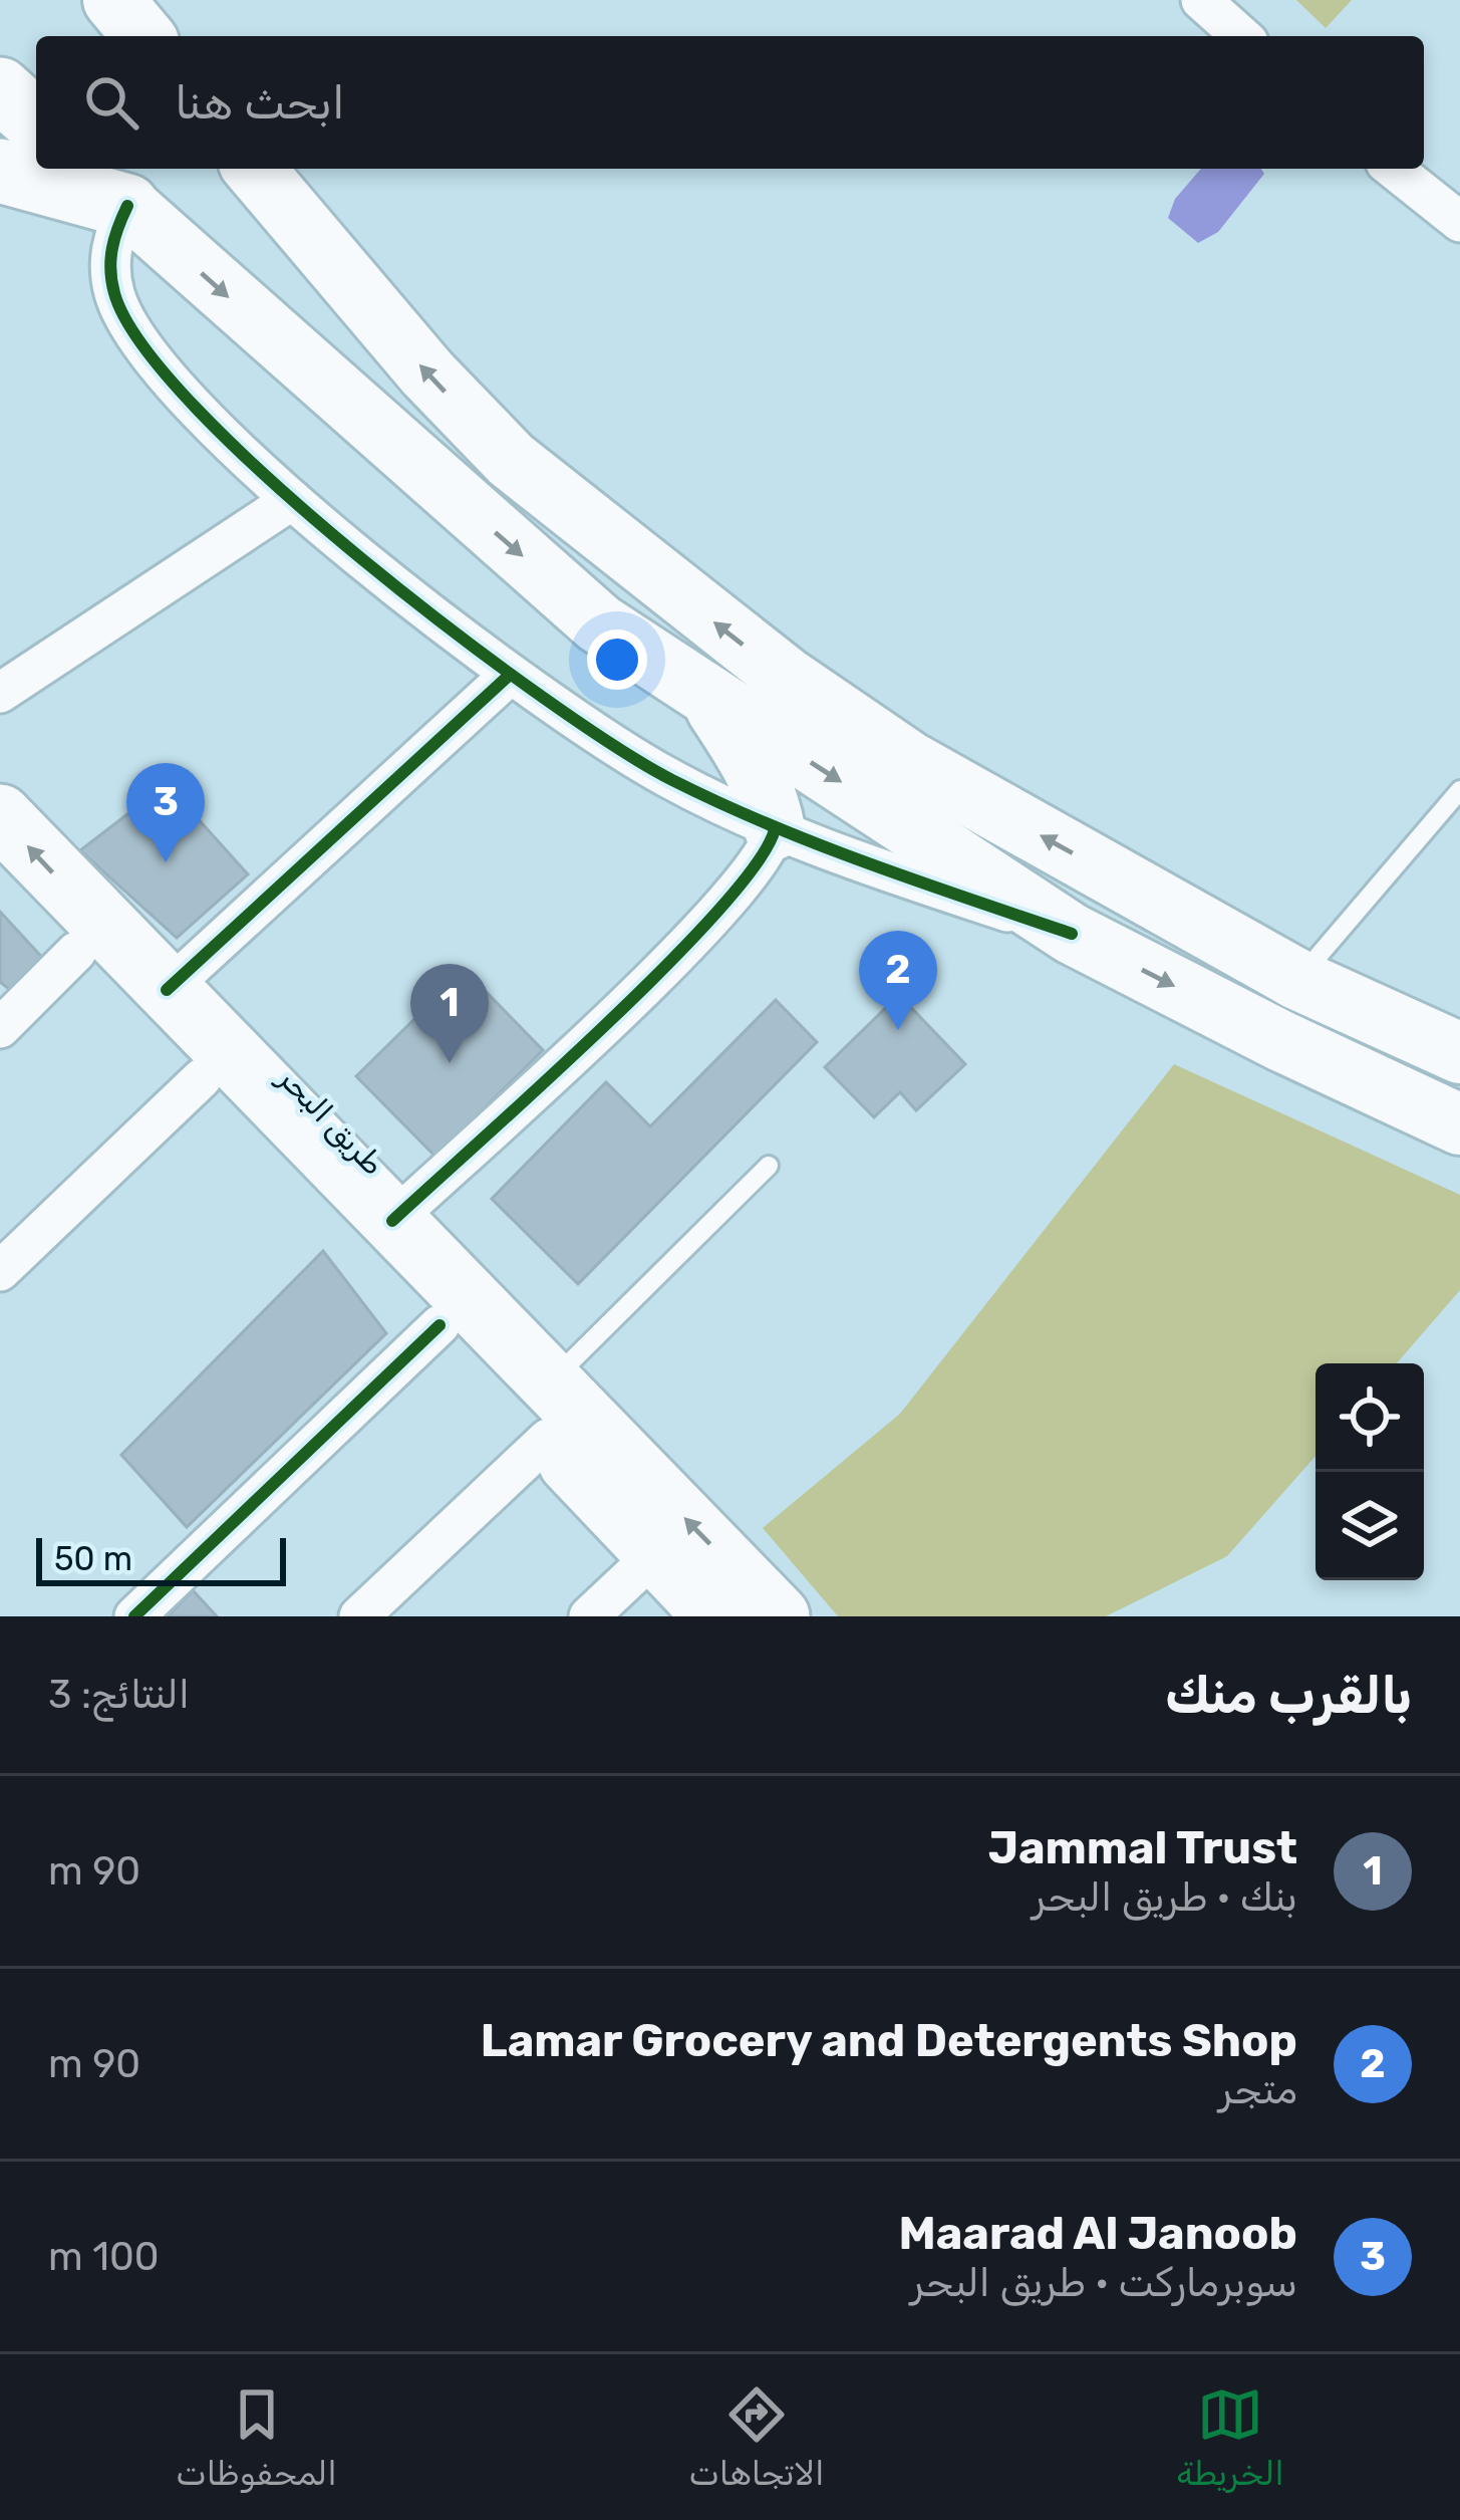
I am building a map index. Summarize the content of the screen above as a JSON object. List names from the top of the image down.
{
  "streets": {
    "highway": ["طريق البحر"]
  },
  "scale_bar": "50 m",
  "page": {
    "search": "ابحث هنا",
    "pins": ["3", "2", "1"],
    "scale": "50 m",
    "heading": ["بالقرب منك", "النتائج: 3"],
    "list": [
      {
        "mark": "1",
        "name": "Jammal Trust",
        "note": "بنك · طريق البحر",
        "value": "90 m"
      },
      {
        "mark": "2",
        "name": "Lamar Grocery and Detergents Shop",
        "note": "متجر",
        "value": "90 m"
      },
      {
        "mark": "3",
        "name": "Maarad Al Janoob",
        "note": "سوبرماركت · طريق البحر",
        "value": "100 m"
      }
    ],
    "nav": ["الخريطة", "الاتجاهات", "المحفوظات"]
  }
}
